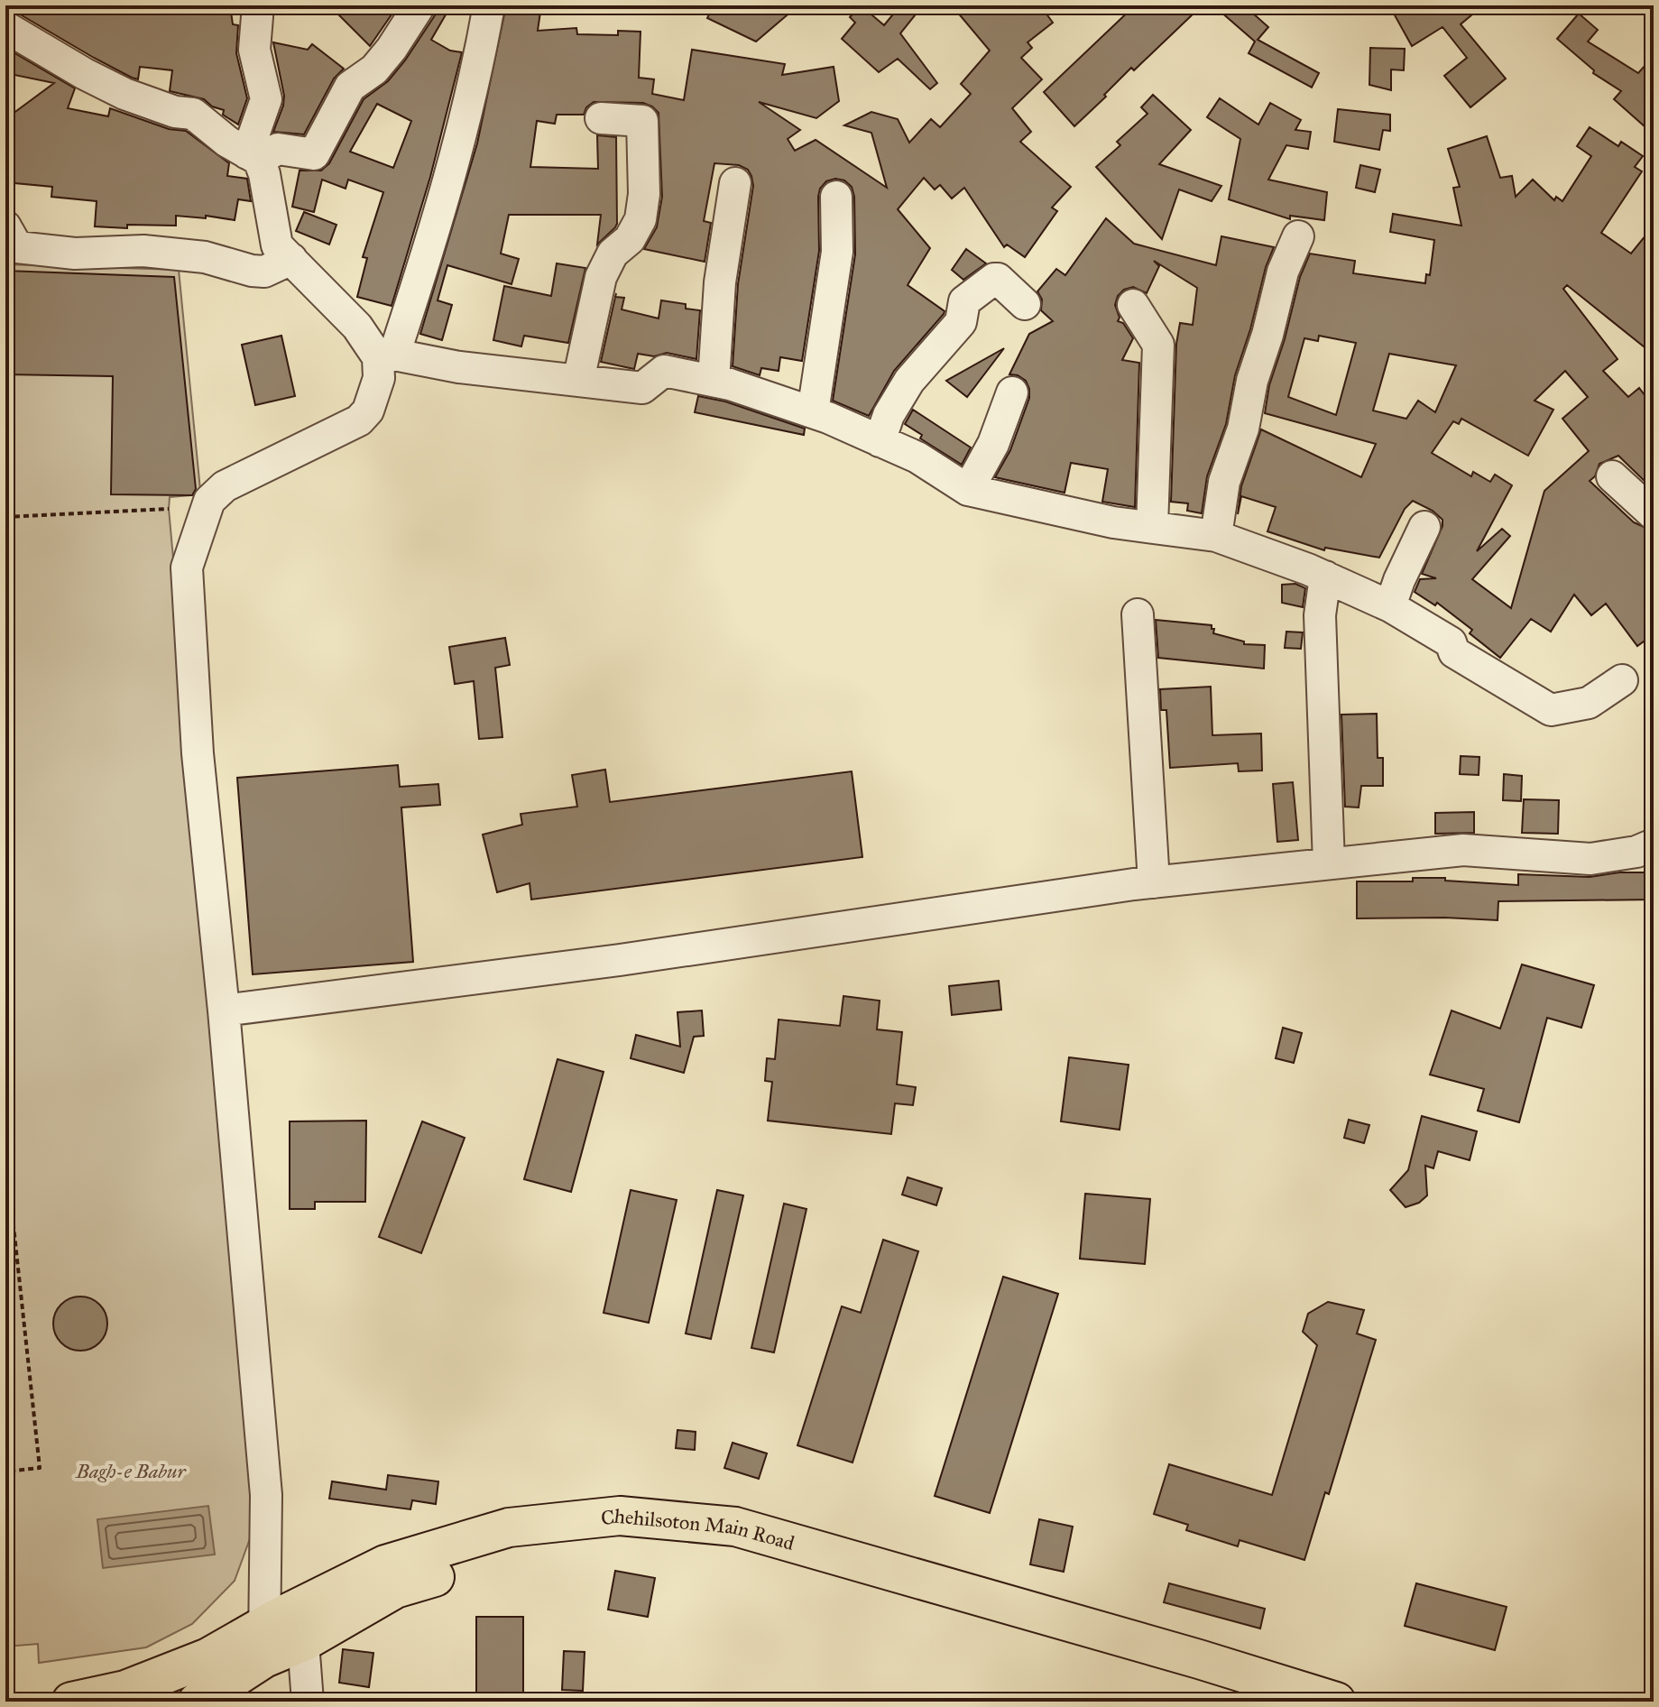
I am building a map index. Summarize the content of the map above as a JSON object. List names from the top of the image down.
{
  "streets": {
    "main road": ["Chehilsoton Main Road"]
  },
  "parks": ["Bagh-e Babur"]
}
